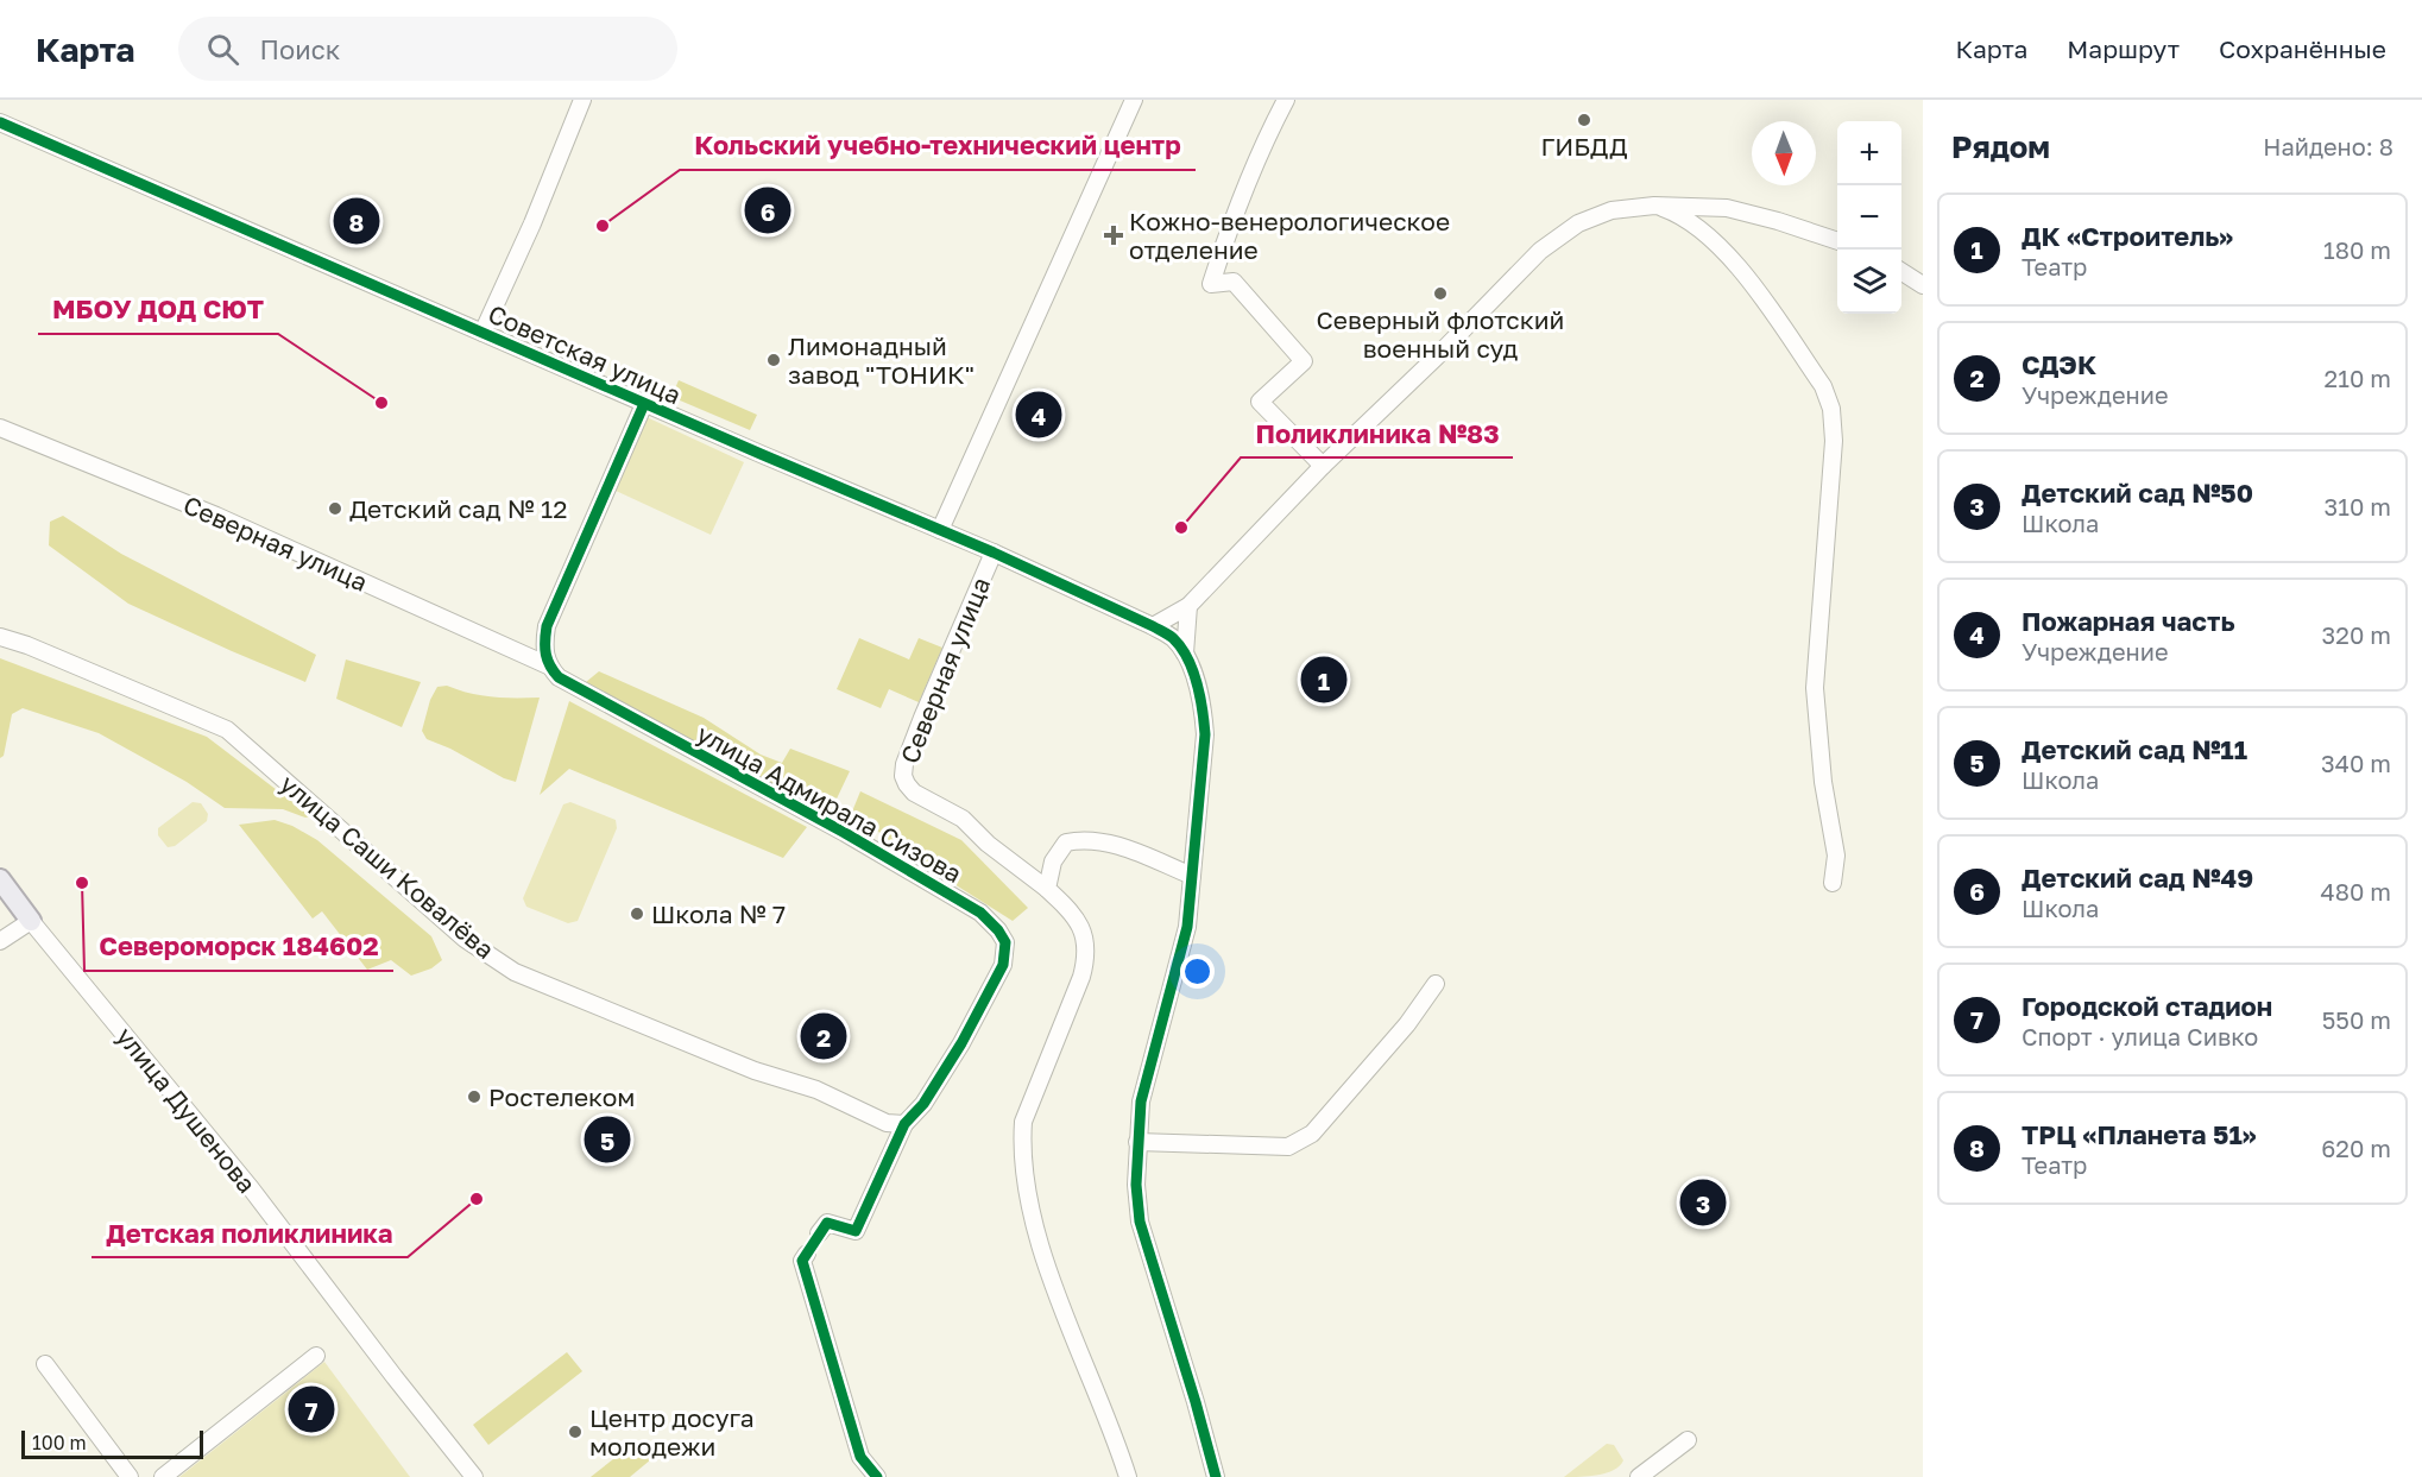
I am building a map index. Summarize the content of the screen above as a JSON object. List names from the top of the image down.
{
  "streets": {
    "main road": ["улица Душенова"],
    "street": [
      "Советская улица",
      "Северная улица",
      "улица Адмирала Сизова",
      "улица Саши Ковалёва"
    ]
  },
  "crossings": [
    ["Советская улица", "Северная улица"],
    ["Северная улица", "улица Адмирала Сизова"],
    ["улица Адмирала Сизова", "улица Саши Ковалёва"]
  ],
  "places": {
    "other": [
      "ГИБДД",
      "Кольский учебно-технический центр",
      "Северный флотский военный суд",
      "Лимонадный завод \"ТОНИК\"",
      "МБОУ ДОД СЮТ",
      "Детский сад № 12",
      "Поликлиника №83",
      "Североморск 184602",
      "Школа № 7",
      "Ростелеком",
      "Детская поликлиника",
      "Центр досуга молодежи"
    ],
    "health": ["Кожно-венерологическое отделение"]
  },
  "scale_bar": "100 m",
  "north": "bottom",
  "page": {
    "header": "Карта",
    "search": "Поиск",
    "nav": ["Карта", "Маршрут", "Сохранённые"],
    "heading": ["Рядом", "Найдено: 8"],
    "map_buttons": ["+", "−"],
    "pins": [
      "6",
      "8",
      "4",
      "1",
      "2",
      "5",
      "3",
      "7"
    ],
    "list": [
      {
        "mark": "1",
        "name": "ДК «Строитель»",
        "note": "Театр",
        "value": "180 m"
      },
      {
        "mark": "2",
        "name": "СДЭК",
        "note": "Учреждение",
        "value": "210 m"
      },
      {
        "mark": "3",
        "name": "Детский сад №50",
        "note": "Школа",
        "value": "310 m"
      },
      {
        "mark": "4",
        "name": "Пожарная часть",
        "note": "Учреждение",
        "value": "320 m"
      },
      {
        "mark": "5",
        "name": "Детский сад №11",
        "note": "Школа",
        "value": "340 m"
      },
      {
        "mark": "6",
        "name": "Детcкий сад №49",
        "note": "Школа",
        "value": "480 m"
      },
      {
        "mark": "7",
        "name": "Городской стадион",
        "note": "Спорт · улица Сивко",
        "value": "550 m"
      },
      {
        "mark": "8",
        "name": "ТРЦ «Планета 51»",
        "note": "Театр",
        "value": "620 m"
      }
    ],
    "scale": "100 m"
  }
}
